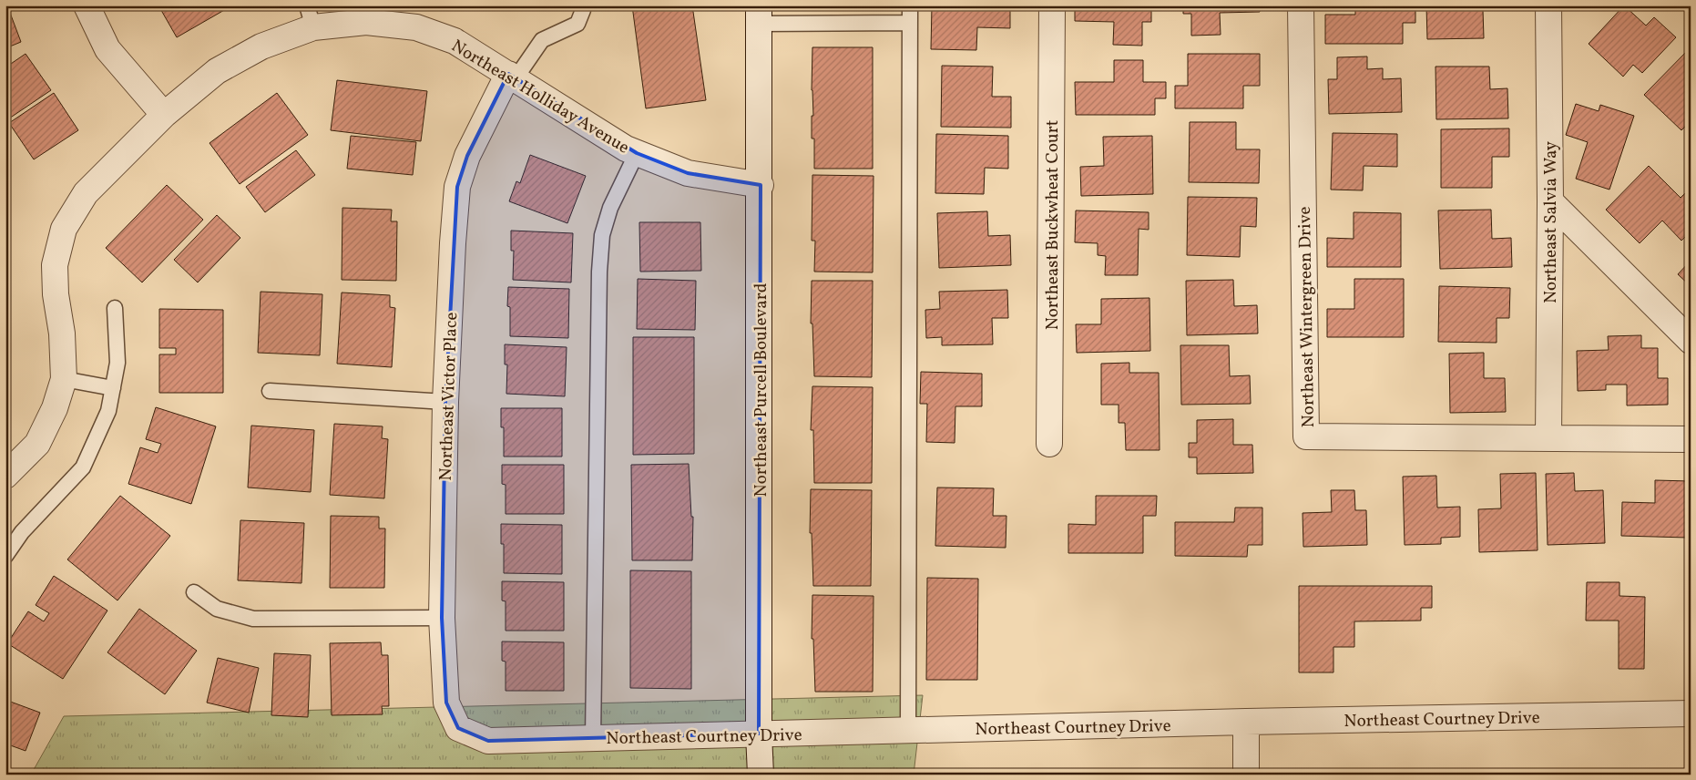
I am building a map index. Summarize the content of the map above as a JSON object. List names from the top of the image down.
{
  "streets": {
    "street": [
      "Northeast Holliday Avenue",
      "Northeast Salvia Way",
      "Northeast Buckwheat Court",
      "Northeast Wintergreen Drive",
      "Northeast Purcell Boulevard",
      "Northeast Victor Place",
      "Northeast Courtney Drive"
    ]
  },
  "crossings": [
    ["Northeast Holliday Avenue", "Northeast Purcell Boulevard"],
    ["Northeast Holliday Avenue", "Northeast Victor Place"],
    ["Northeast Salvia Way", "Northeast Wintergreen Drive"],
    ["Northeast Purcell Boulevard", "Northeast Courtney Drive"],
    ["Northeast Victor Place", "Northeast Courtney Drive"]
  ]
}
